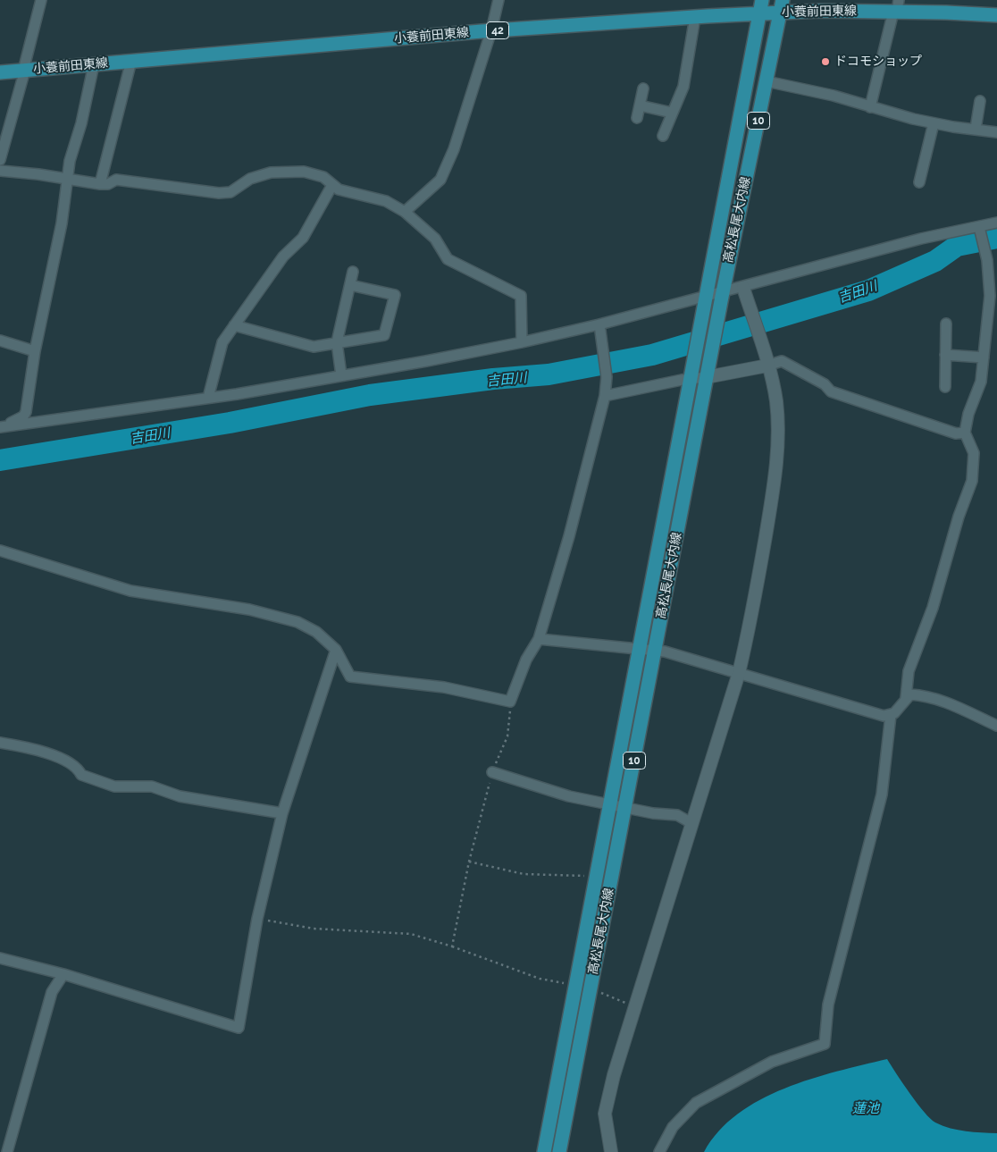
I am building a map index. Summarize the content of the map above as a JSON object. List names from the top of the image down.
{
  "streets": {
    "main road": [
      "小蓑前田東線",
      "42",
      "10",
      "高松長尾大内線"
    ]
  },
  "crossings": [
    ["小蓑前田東線", "高松長尾大内線"]
  ],
  "water": ["吉田川", "蓮池"],
  "places": ["ドコモショップ"]
}
